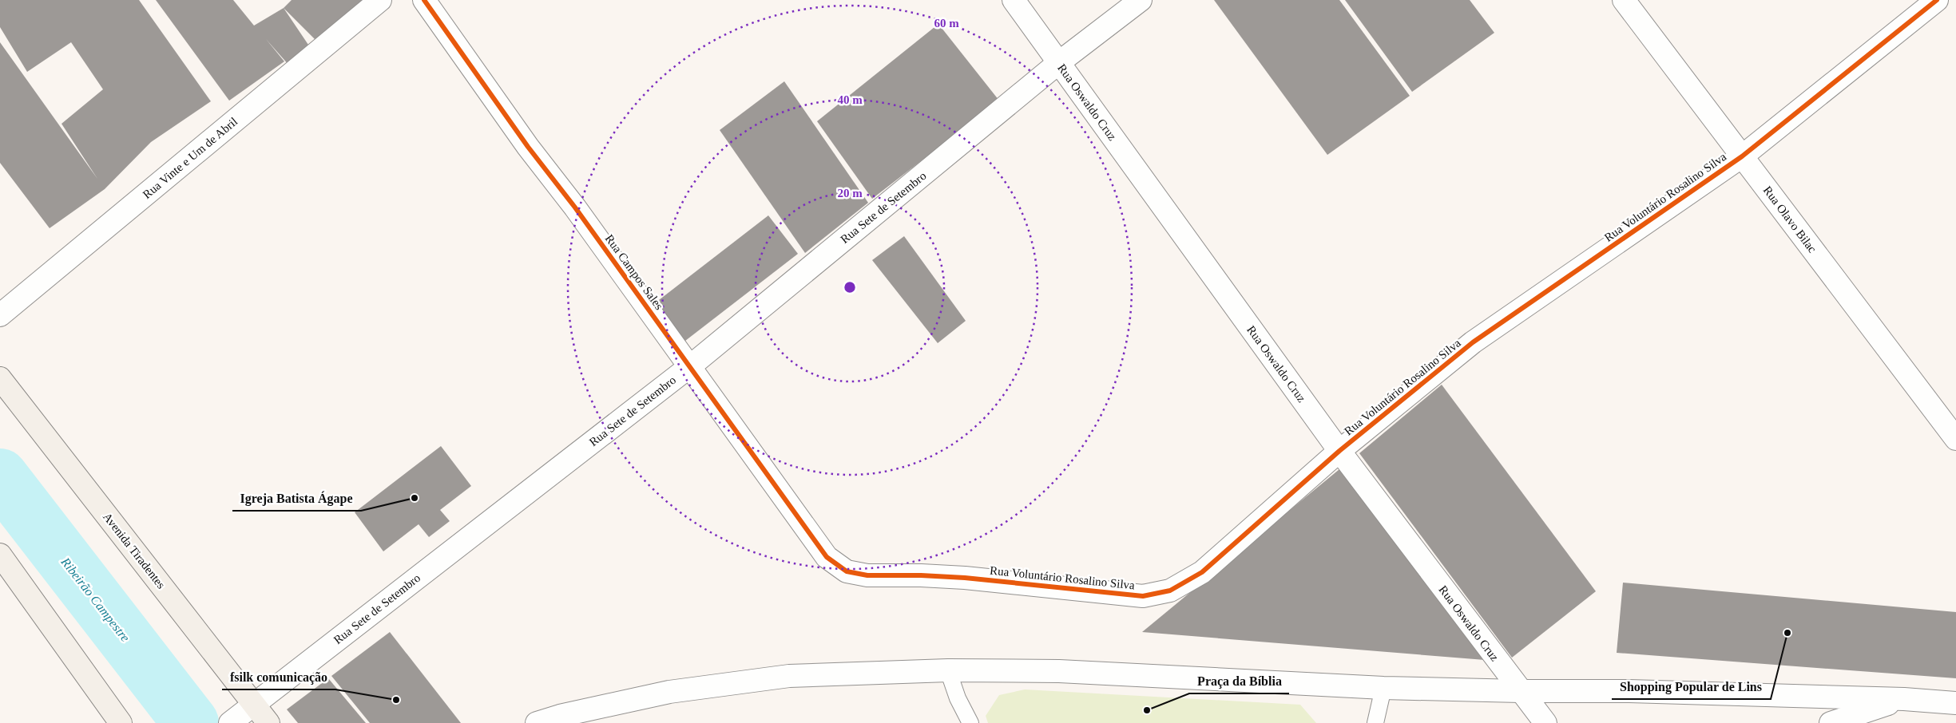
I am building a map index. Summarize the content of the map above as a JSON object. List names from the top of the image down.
{
  "streets": {
    "main road": ["Avenida Tiradentes"],
    "street": [
      "Rua Oswaldo Cruz",
      "Rua Vinte e Um de Abril",
      "Rua Voluntário Rosalino Silva",
      "Rua Sete de Setembro",
      "Rua Olavo Bilac",
      "Rua Campos Sales"
    ]
  },
  "crossings": [
    ["Rua Oswaldo Cruz", "Rua Voluntário Rosalino Silva"],
    ["Rua Oswaldo Cruz", "Rua Sete de Setembro"],
    ["Rua Voluntário Rosalino Silva", "Rua Olavo Bilac"],
    ["Rua Voluntário Rosalino Silva", "Rua Campos Sales"],
    ["Rua Sete de Setembro", "Rua Campos Sales"],
    ["Rua Sete de Setembro", "Avenida Tiradentes"]
  ],
  "water": ["Ribeirão Campestre"],
  "places": [
    "Igreja Batista Ágape",
    "Shopping Popular de Lins",
    "fsilk comunicação",
    "Praça da Bíblia"
  ],
  "rings": ["60 m", "40 m", "20 m"]
}
